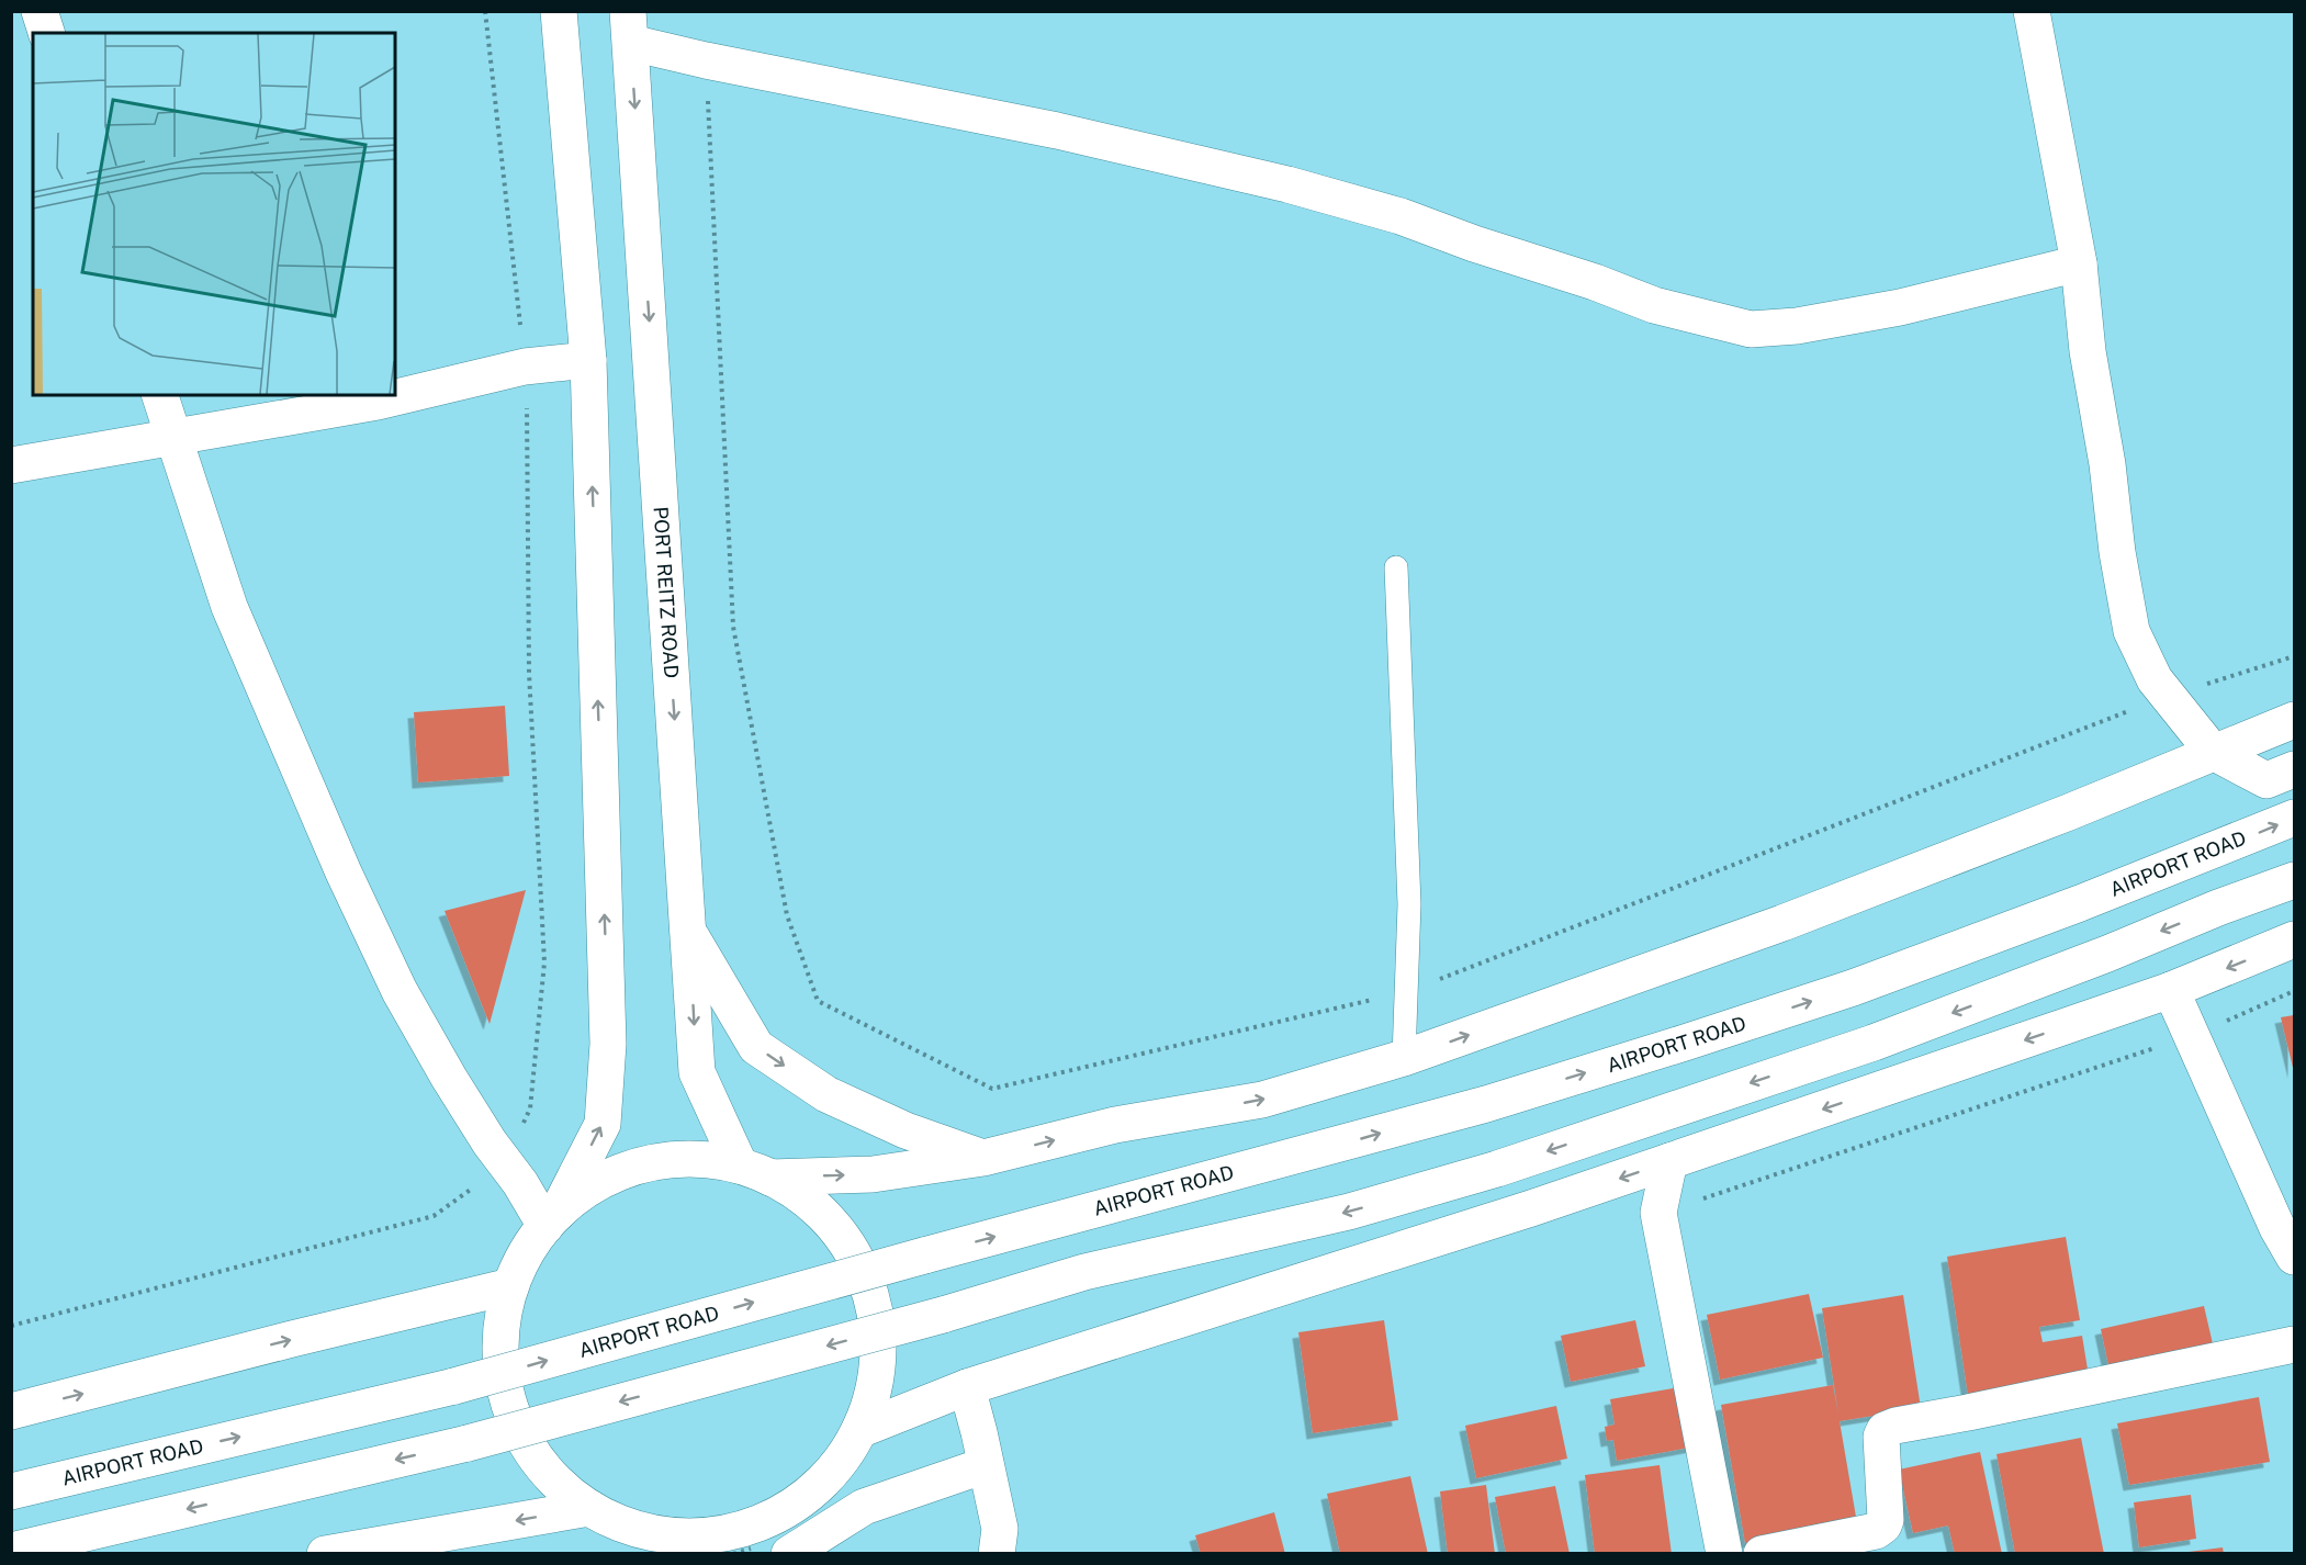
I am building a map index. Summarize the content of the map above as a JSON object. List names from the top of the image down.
{
  "streets": {
    "main road": ["PORT REITZ ROAD", "AIRPORT ROAD"]
  }
}
